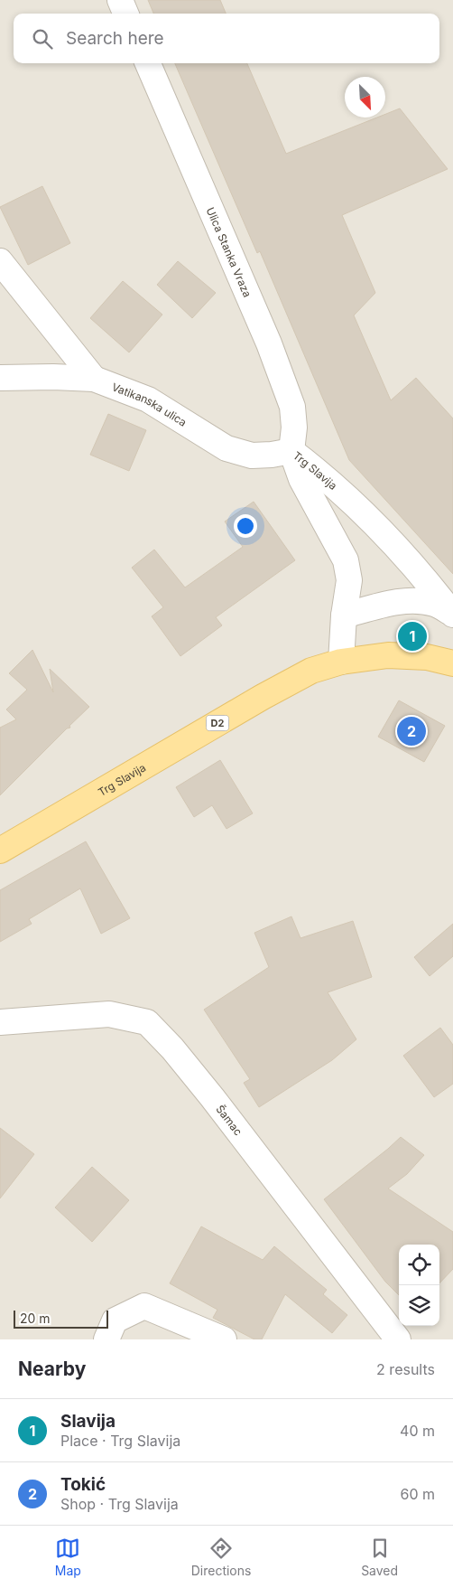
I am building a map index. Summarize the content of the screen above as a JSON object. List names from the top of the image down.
{
  "streets": {
    "main road": ["Trg Slavija", "D2"],
    "street": ["Ulica Stanka Vraza", "Vatikanska ulica", "Šamac"]
  },
  "crossings": [
    ["Ulica Stanka Vraza", "Vatikanska ulica"],
    ["Ulica Stanka Vraza", "Trg Slavija"],
    ["Vatikanska ulica", "Trg Slavija"]
  ],
  "scale_bar": "20 m",
  "north": "bottom right",
  "page": {
    "search": "Search here",
    "pins": ["1", "2"],
    "scale": "20 m",
    "heading": ["Nearby", "2 results"],
    "list": [
      {
        "mark": "1",
        "name": "Slavija",
        "note": "Place · Trg Slavija",
        "value": "40 m"
      },
      {
        "mark": "2",
        "name": "Tokić",
        "note": "Shop · Trg Slavija",
        "value": "60 m"
      }
    ],
    "nav": ["Map", "Directions", "Saved"]
  }
}
